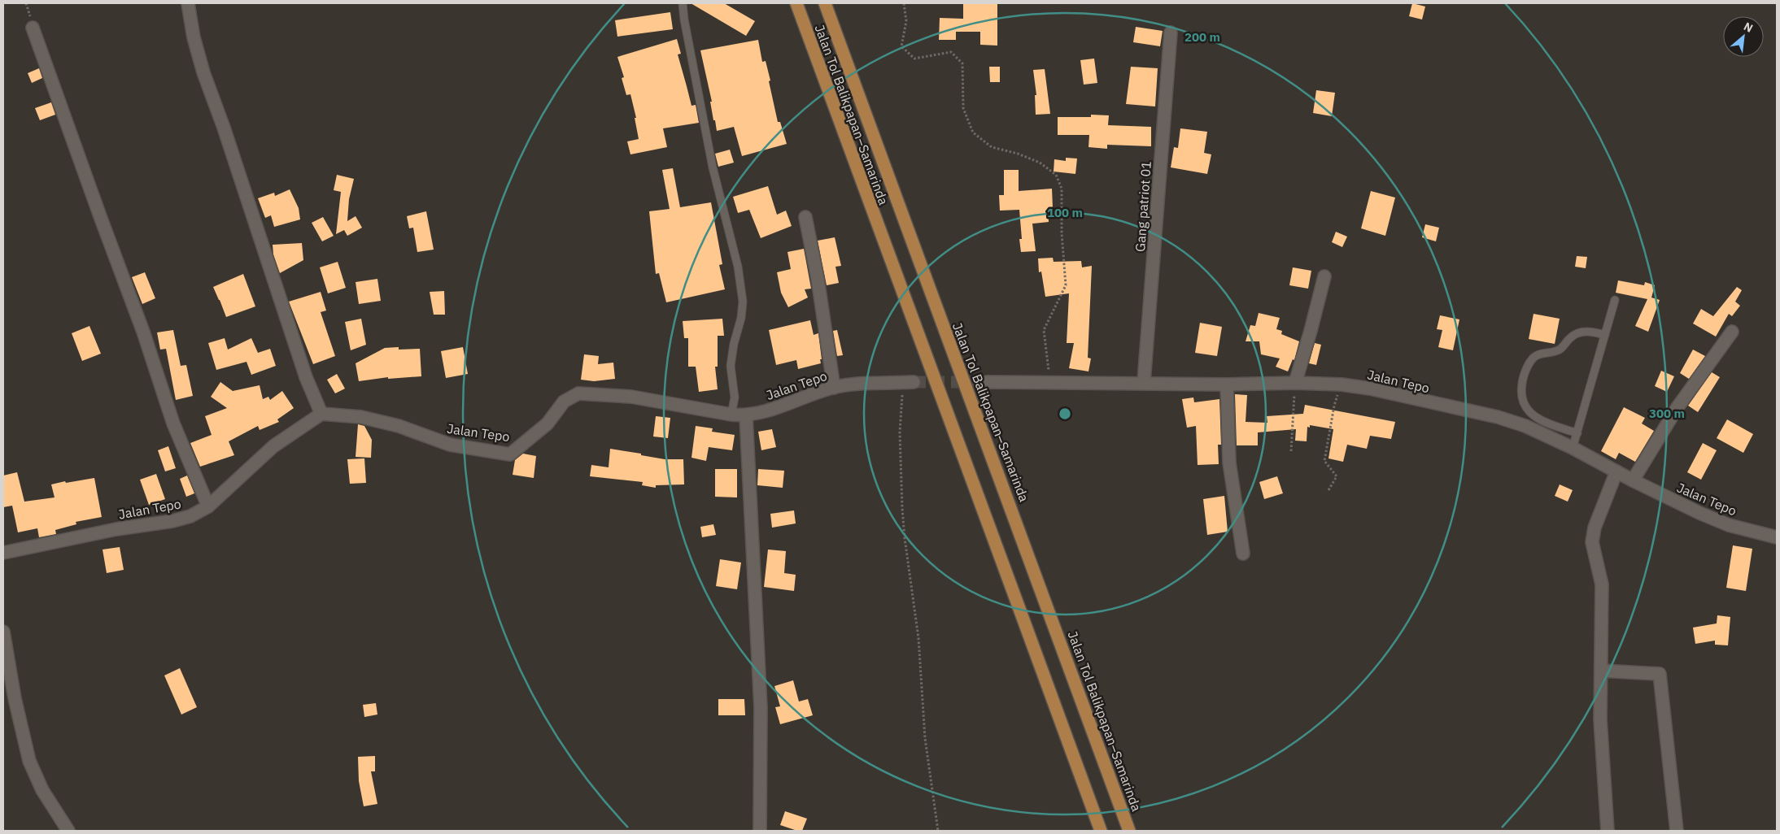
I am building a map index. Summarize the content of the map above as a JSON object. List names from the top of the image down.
{
  "streets": {
    "highway": ["Jalan Tol Balikpapan–Samarinda"],
    "street": ["Gang patriot 01", "Jalan Tepo"]
  },
  "crossings": [
    ["Gang patriot 01", "Jalan Tepo"]
  ],
  "north": "top right",
  "rings": ["200 m", "100 m", "300 m"]
}
